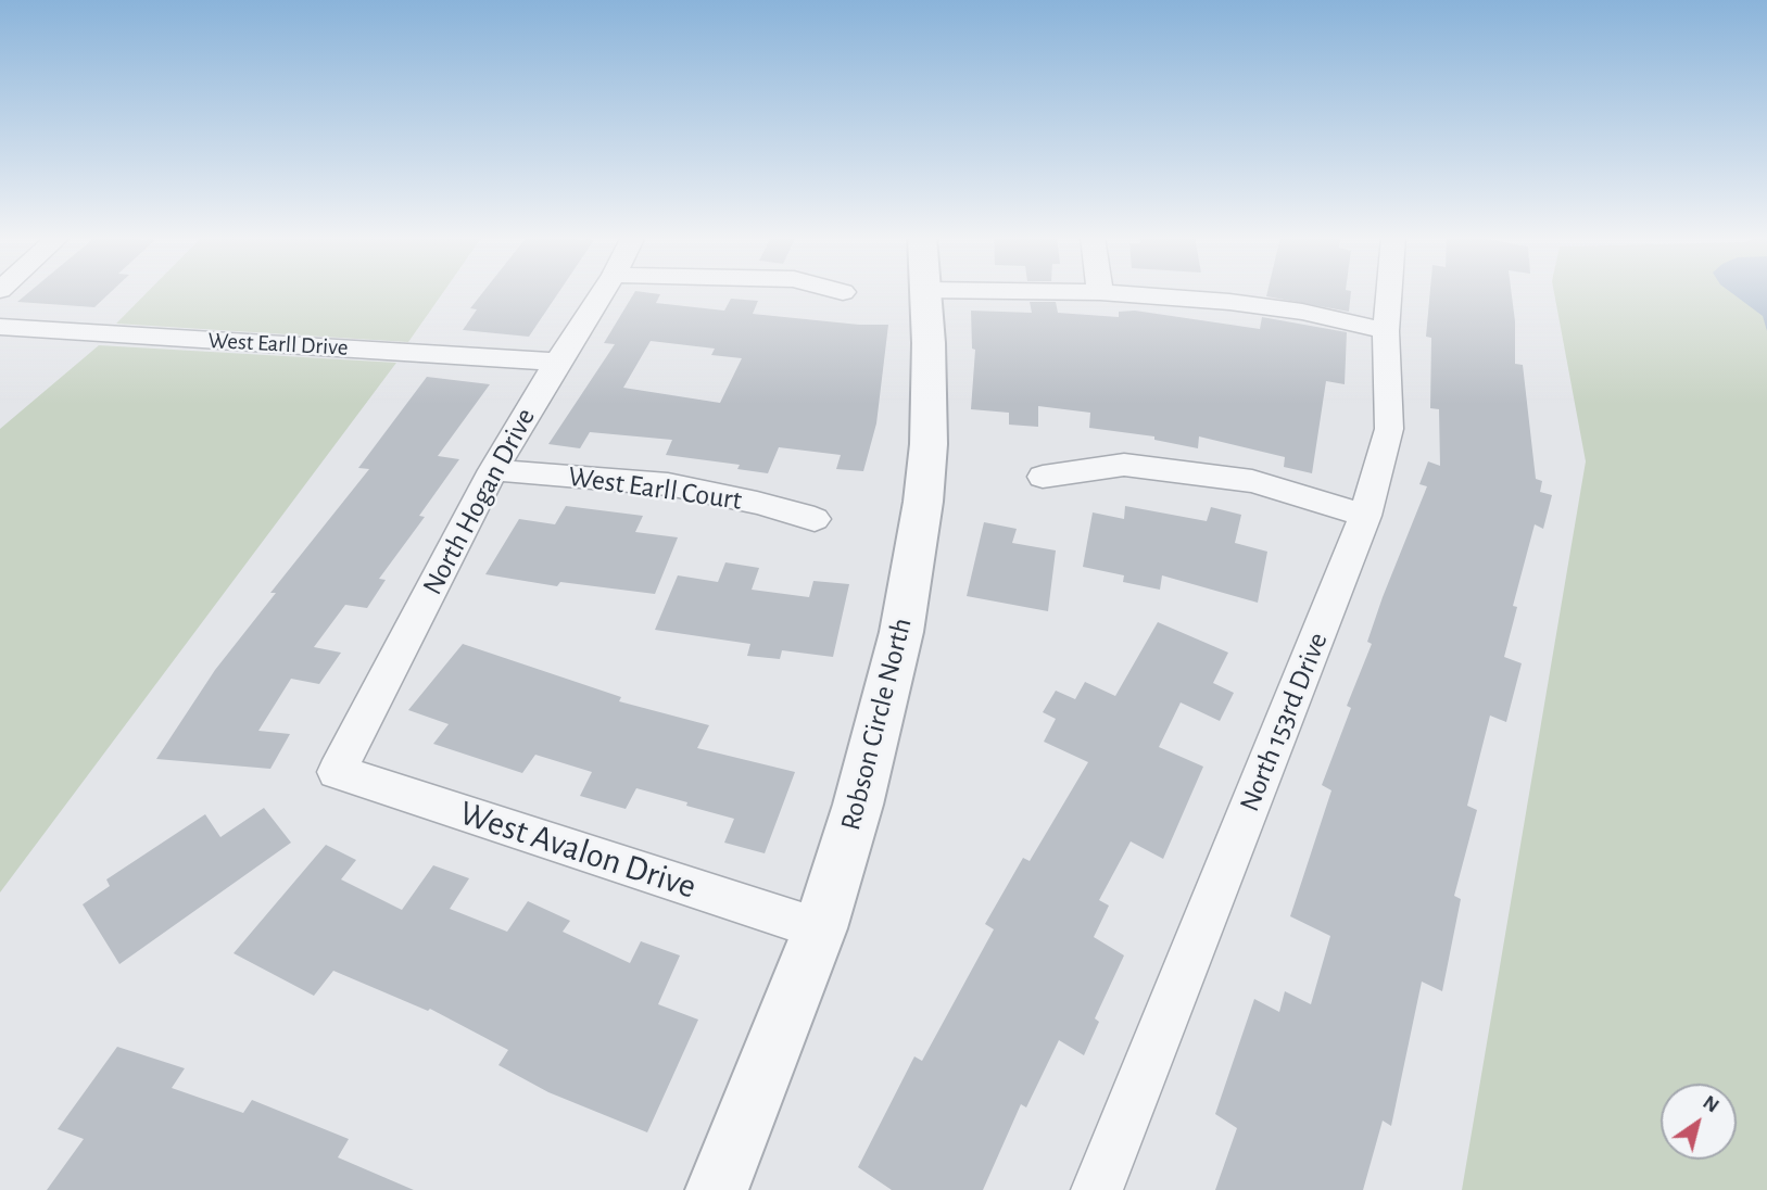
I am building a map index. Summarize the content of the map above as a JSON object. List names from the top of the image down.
{
  "streets": {
    "street": [
      "West Earll Drive",
      "West Earll Court",
      "North Hogan Drive",
      "North 153rd Drive",
      "Robson Circle North",
      "West Avalon Drive"
    ]
  },
  "crossings": [
    ["West Earll Drive", "North Hogan Drive"],
    ["West Earll Court", "North Hogan Drive"],
    ["North Hogan Drive", "West Avalon Drive"],
    ["Robson Circle North", "West Avalon Drive"]
  ],
  "north": "top right"
}
